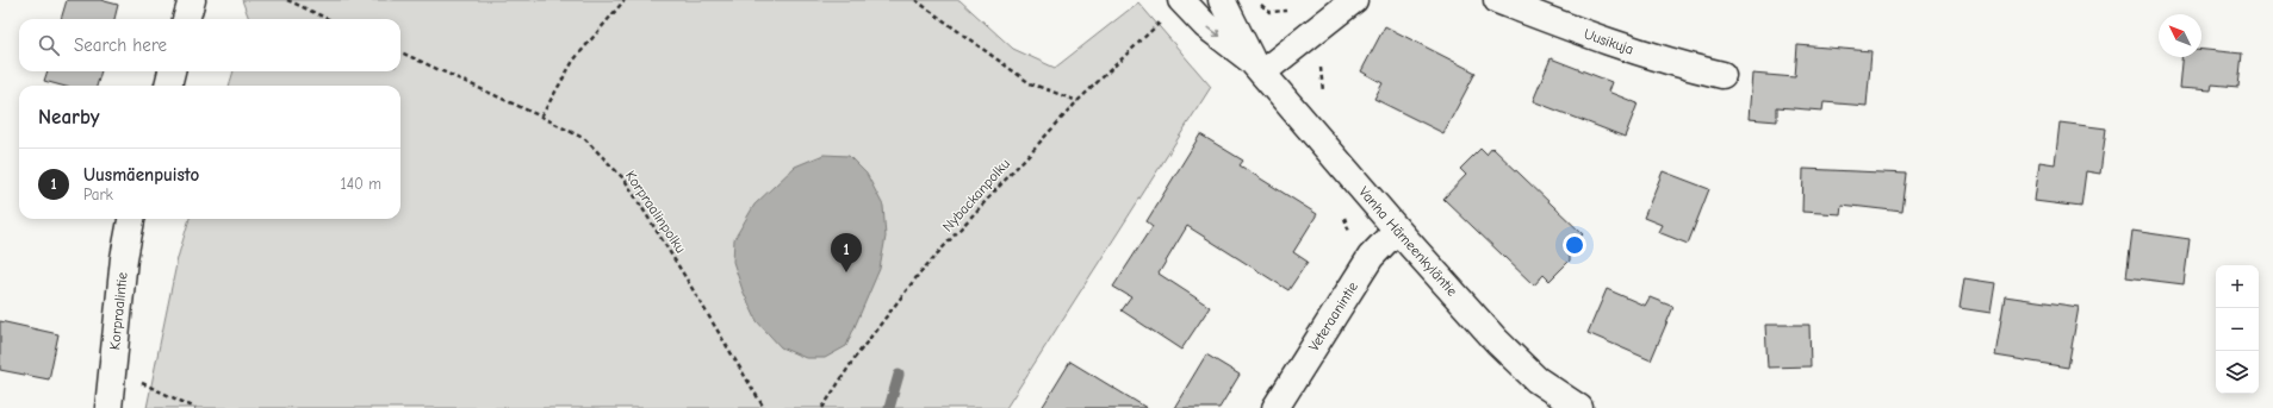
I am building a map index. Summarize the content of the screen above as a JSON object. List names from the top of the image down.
{
  "streets": {
    "street": [
      "Uusikuja",
      "Vanha Hämeenkyläntie",
      "Korpraalintie",
      "Veteraanintie"
    ],
    "path": ["Nybackanpolku", "Korpraalinpolku"]
  },
  "crossings": [
    ["Vanha Hämeenkyläntie", "Veteraanintie"]
  ],
  "north": "top left",
  "page": {
    "search": "Search here",
    "heading": "Nearby",
    "list": [
      {
        "mark": "1",
        "name": "Uusmäenpuisto",
        "note": "Park",
        "value": "140 m"
      }
    ],
    "pins": "1",
    "map_buttons": ["+", "−"]
  }
}
